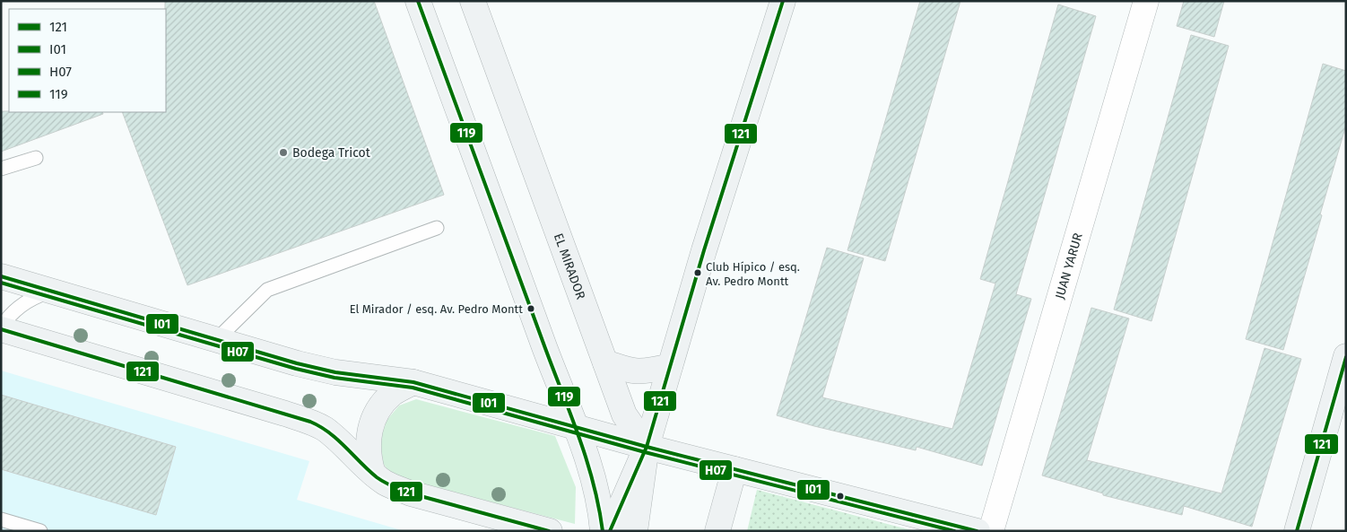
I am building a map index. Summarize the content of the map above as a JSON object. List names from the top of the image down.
{
  "streets": {
    "main road": ["EL MIRADOR"],
    "street": ["JUAN YARUR"]
  },
  "places": ["Bodega Tricot", "Club Hípico / esq. Av. Pedro Montt", "El Mirador / esq. Av. Pedro Montt"],
  "lines": [
    "transit line 121",
    "transit line 119",
    "transit line I01",
    "transit line H07"
  ],
  "legend": [
    "121",
    "I01",
    "H07",
    "119"
  ]
}
